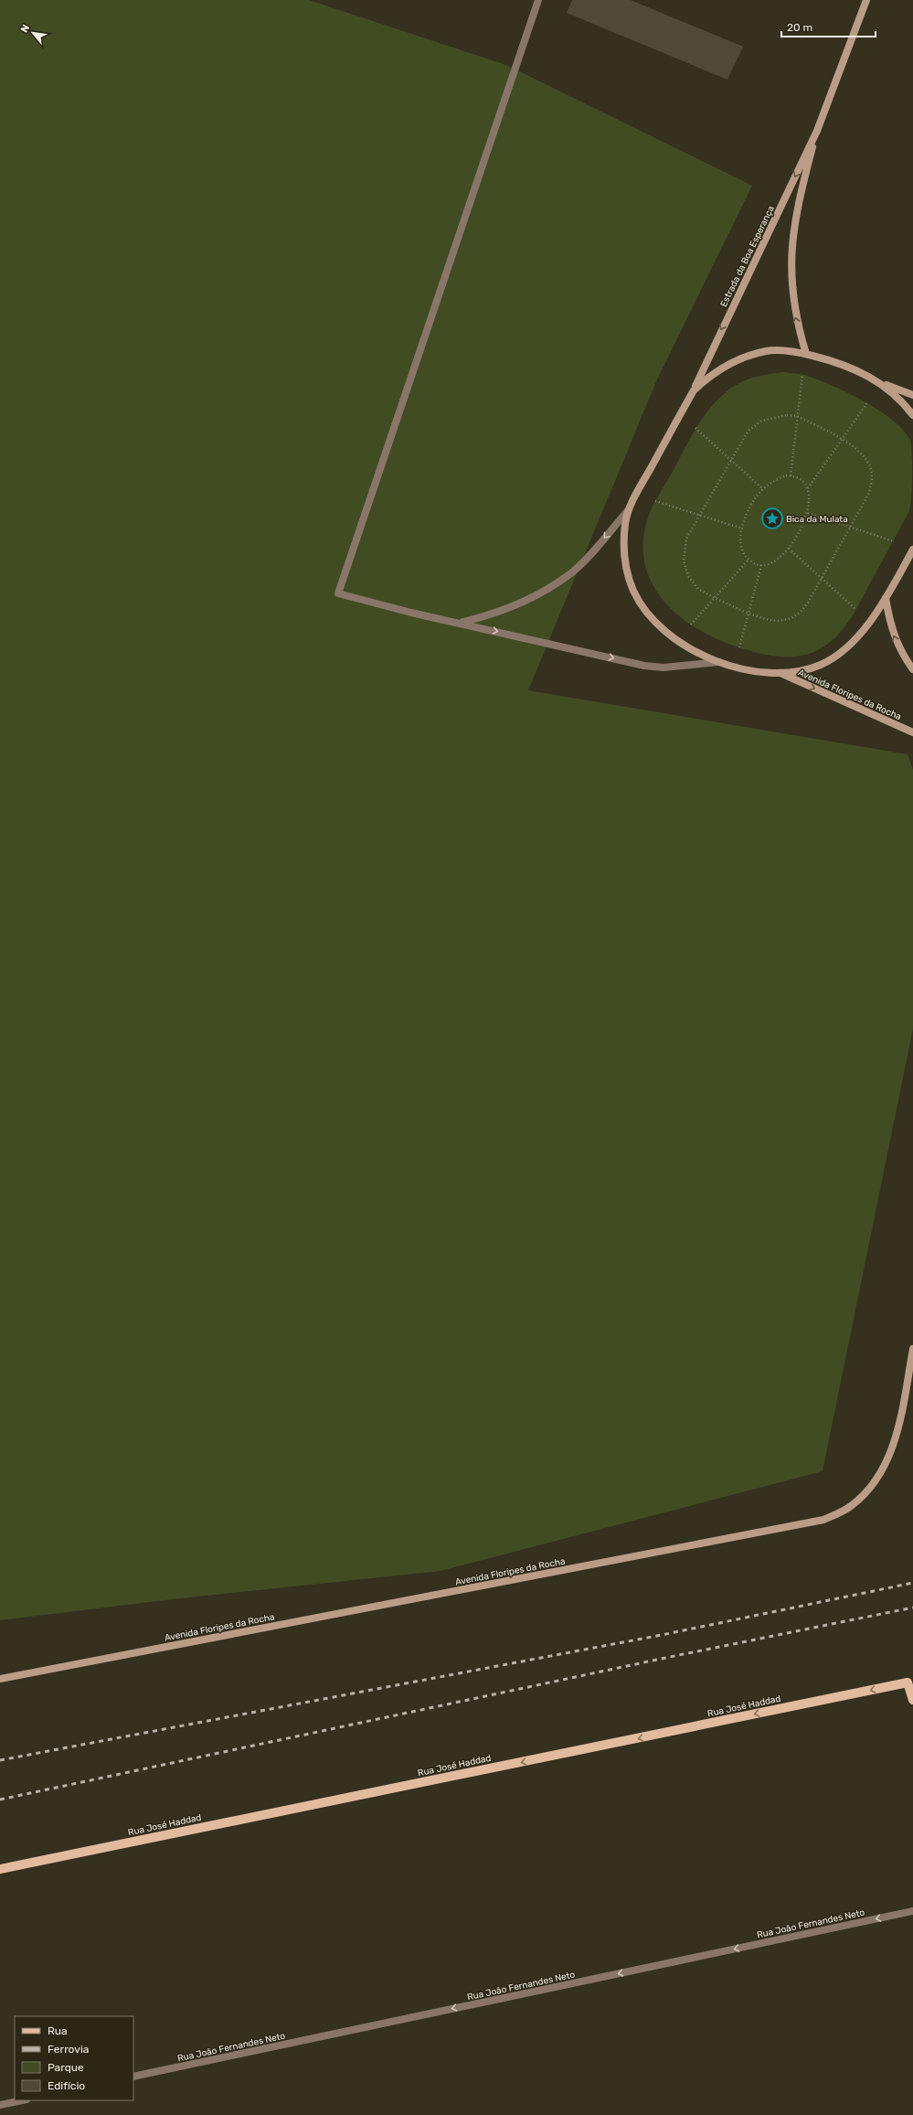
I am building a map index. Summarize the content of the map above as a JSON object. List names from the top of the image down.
{
  "streets": {
    "main road": ["Estrada da Boa Esperança", "Avenida Floripes da Rocha", "Rua José Haddad"],
    "street": ["Rua João Fernandes Neto"]
  },
  "crossings": [
    ["Estrada da Boa Esperança", "Avenida Floripes da Rocha"]
  ],
  "one_way": ["Rua José Haddad", "Rua João Fernandes Neto"],
  "places": {
    "place": ["Bica da Mulata"]
  },
  "legend": [
    "Rua",
    "Ferrovia",
    "Parque",
    "Edifício"
  ],
  "scale_bar": "20 m",
  "north": "top left"
}
